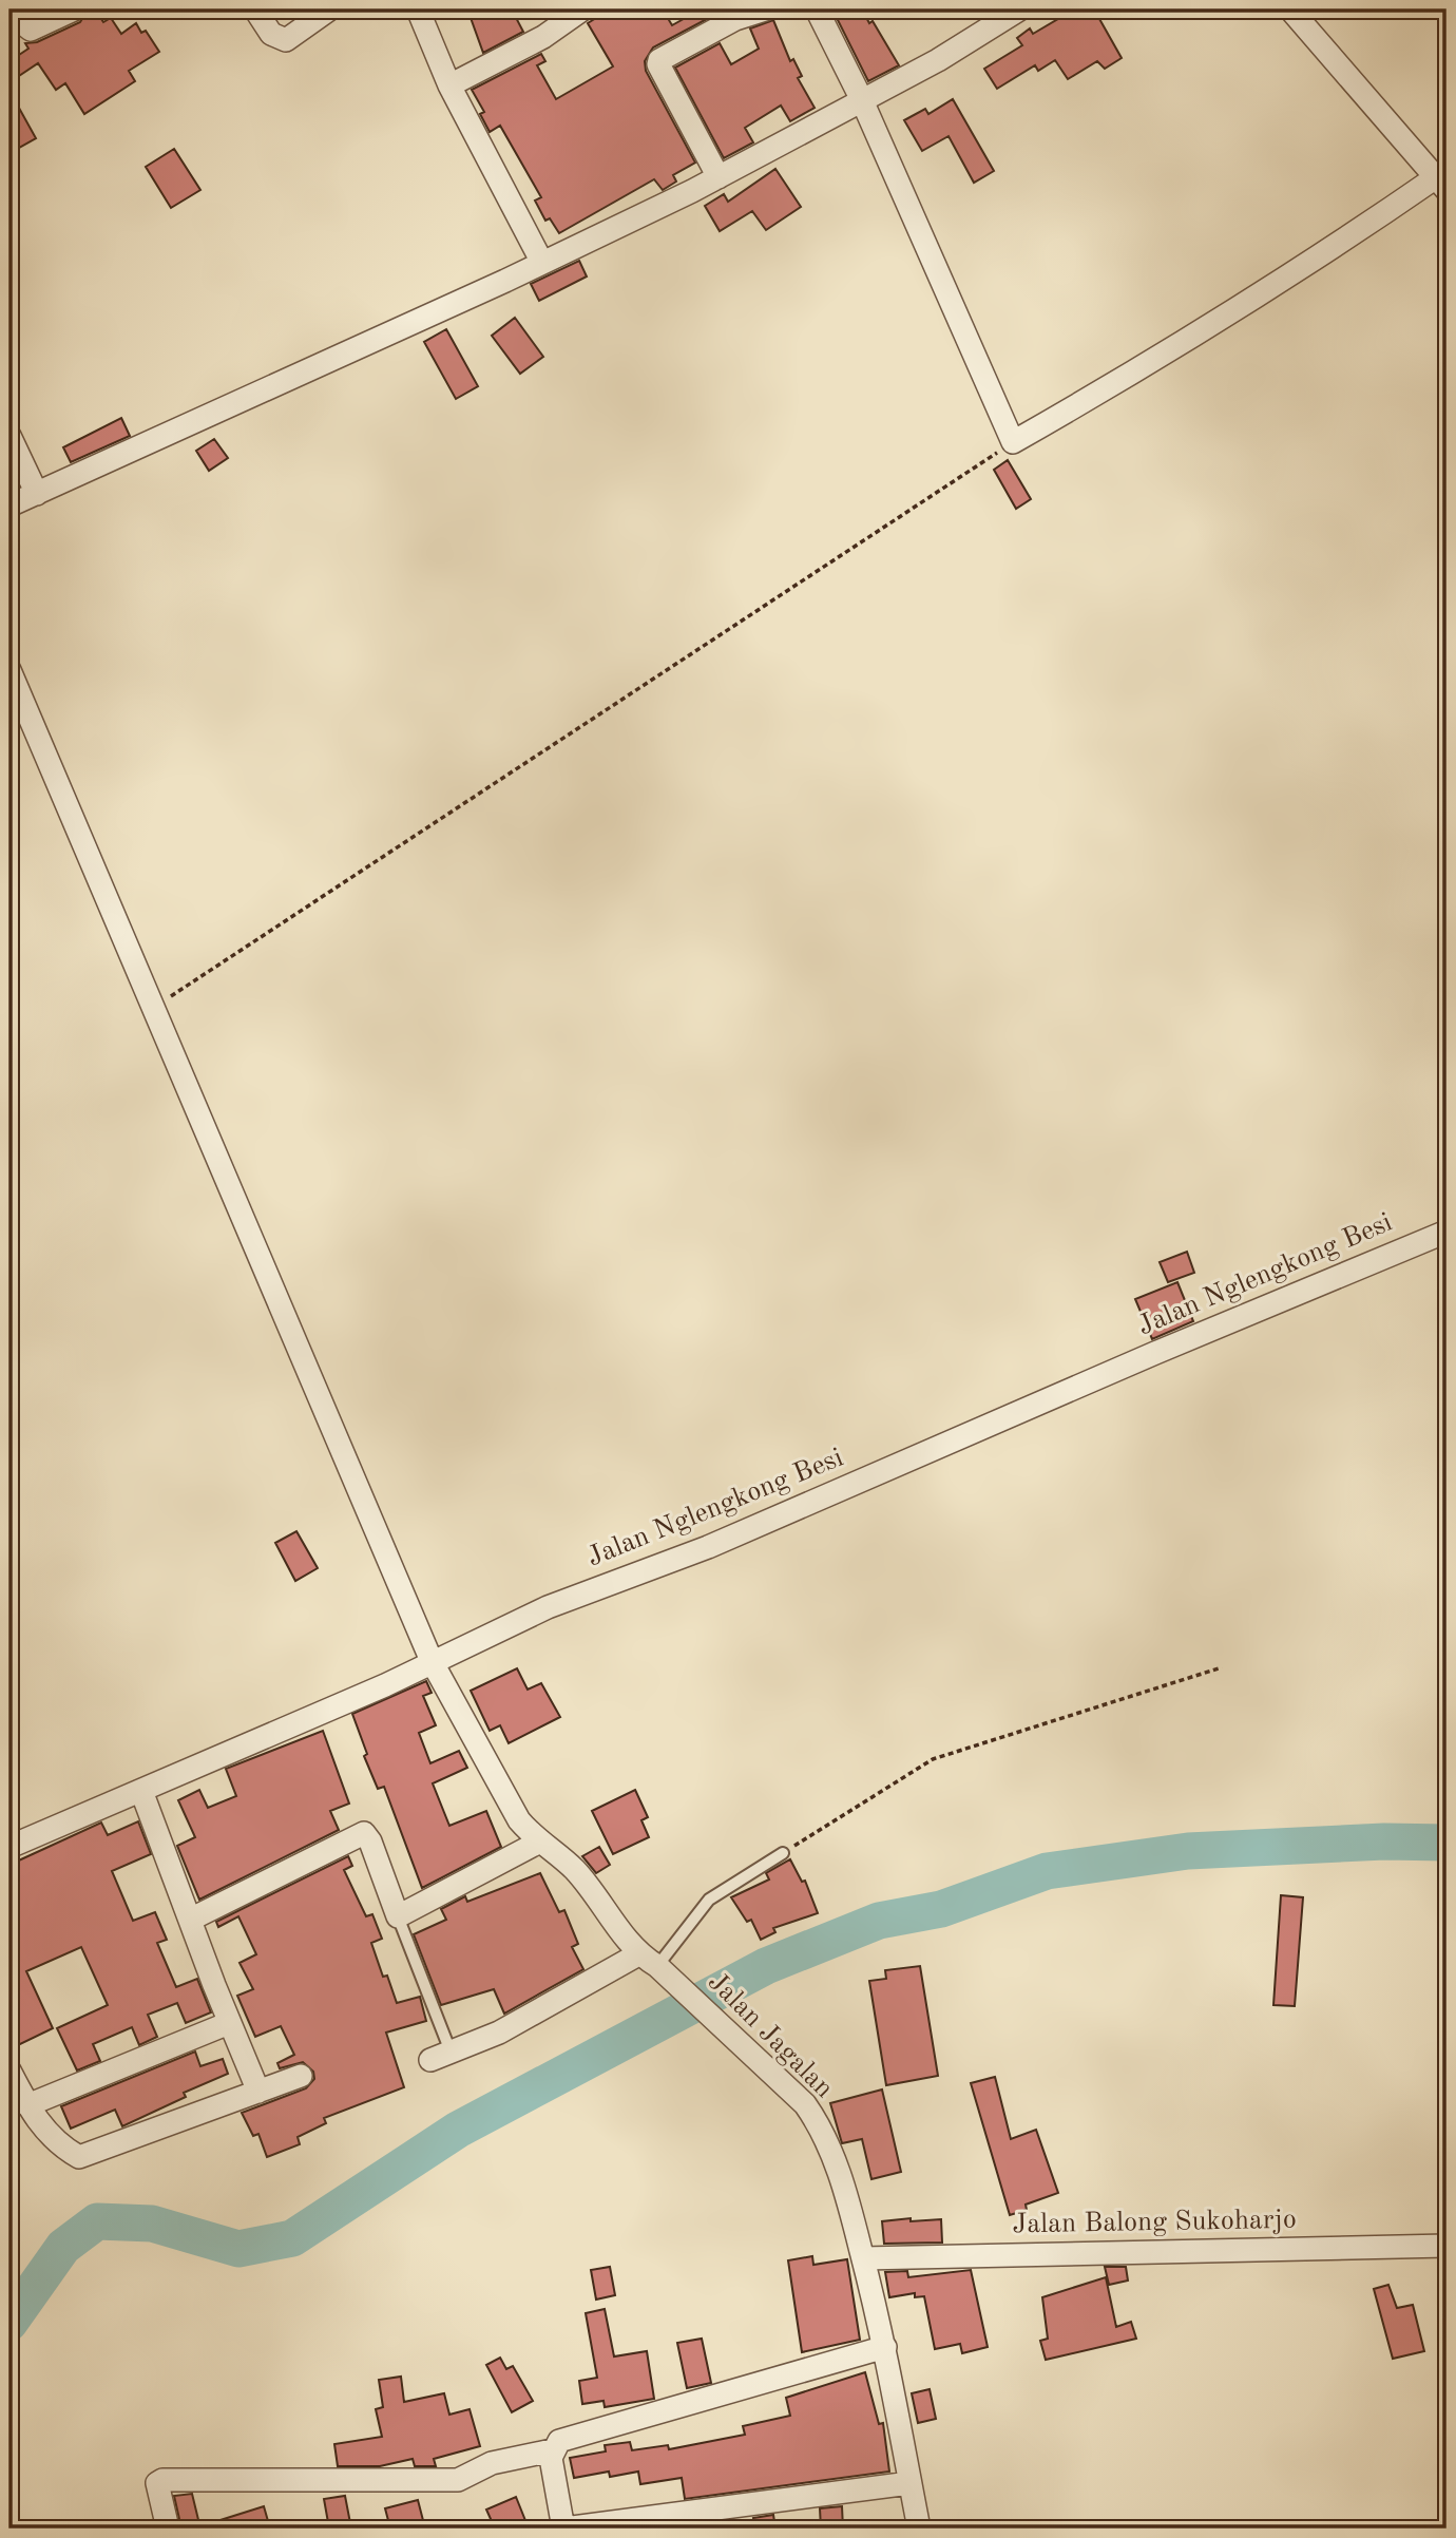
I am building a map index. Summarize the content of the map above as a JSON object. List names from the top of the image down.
{
  "streets": {
    "street": ["Jalan Nglengkong Besi", "Jalan Jagalan", "Jalan Balong Sukoharjo"]
  },
  "crossings": [
    ["Jalan Nglengkong Besi", "Jalan Jagalan"],
    ["Jalan Jagalan", "Jalan Balong Sukoharjo"]
  ]
}
